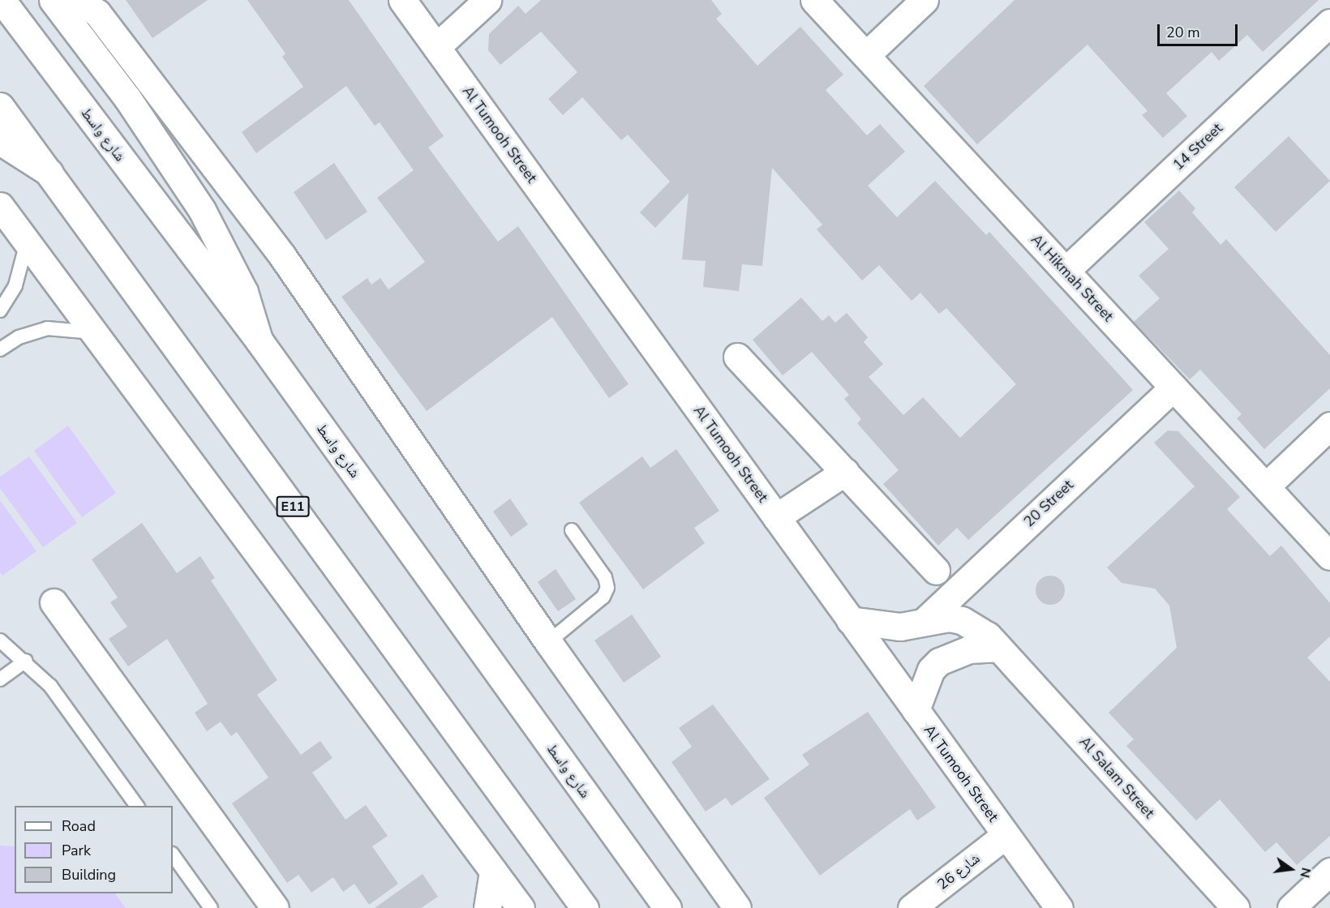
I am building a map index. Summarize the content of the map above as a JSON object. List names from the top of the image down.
{
  "streets": {
    "main road": [
      "شارع واسط",
      "Al Tumooh Street",
      "14 Street",
      "Al Hikmah Street",
      "20 Street",
      "E11",
      "Al Salam Street",
      "شارع 26"
    ]
  },
  "crossings": [
    ["Al Tumooh Street", "Al Salam Street"],
    ["Al Tumooh Street", "شارع 26"],
    ["14 Street", "Al Hikmah Street"],
    ["Al Hikmah Street", "20 Street"],
    ["20 Street", "Al Salam Street"]
  ],
  "legend": ["Road", "Park", "Building"],
  "scale_bar": "20 m",
  "north": "right"
}
